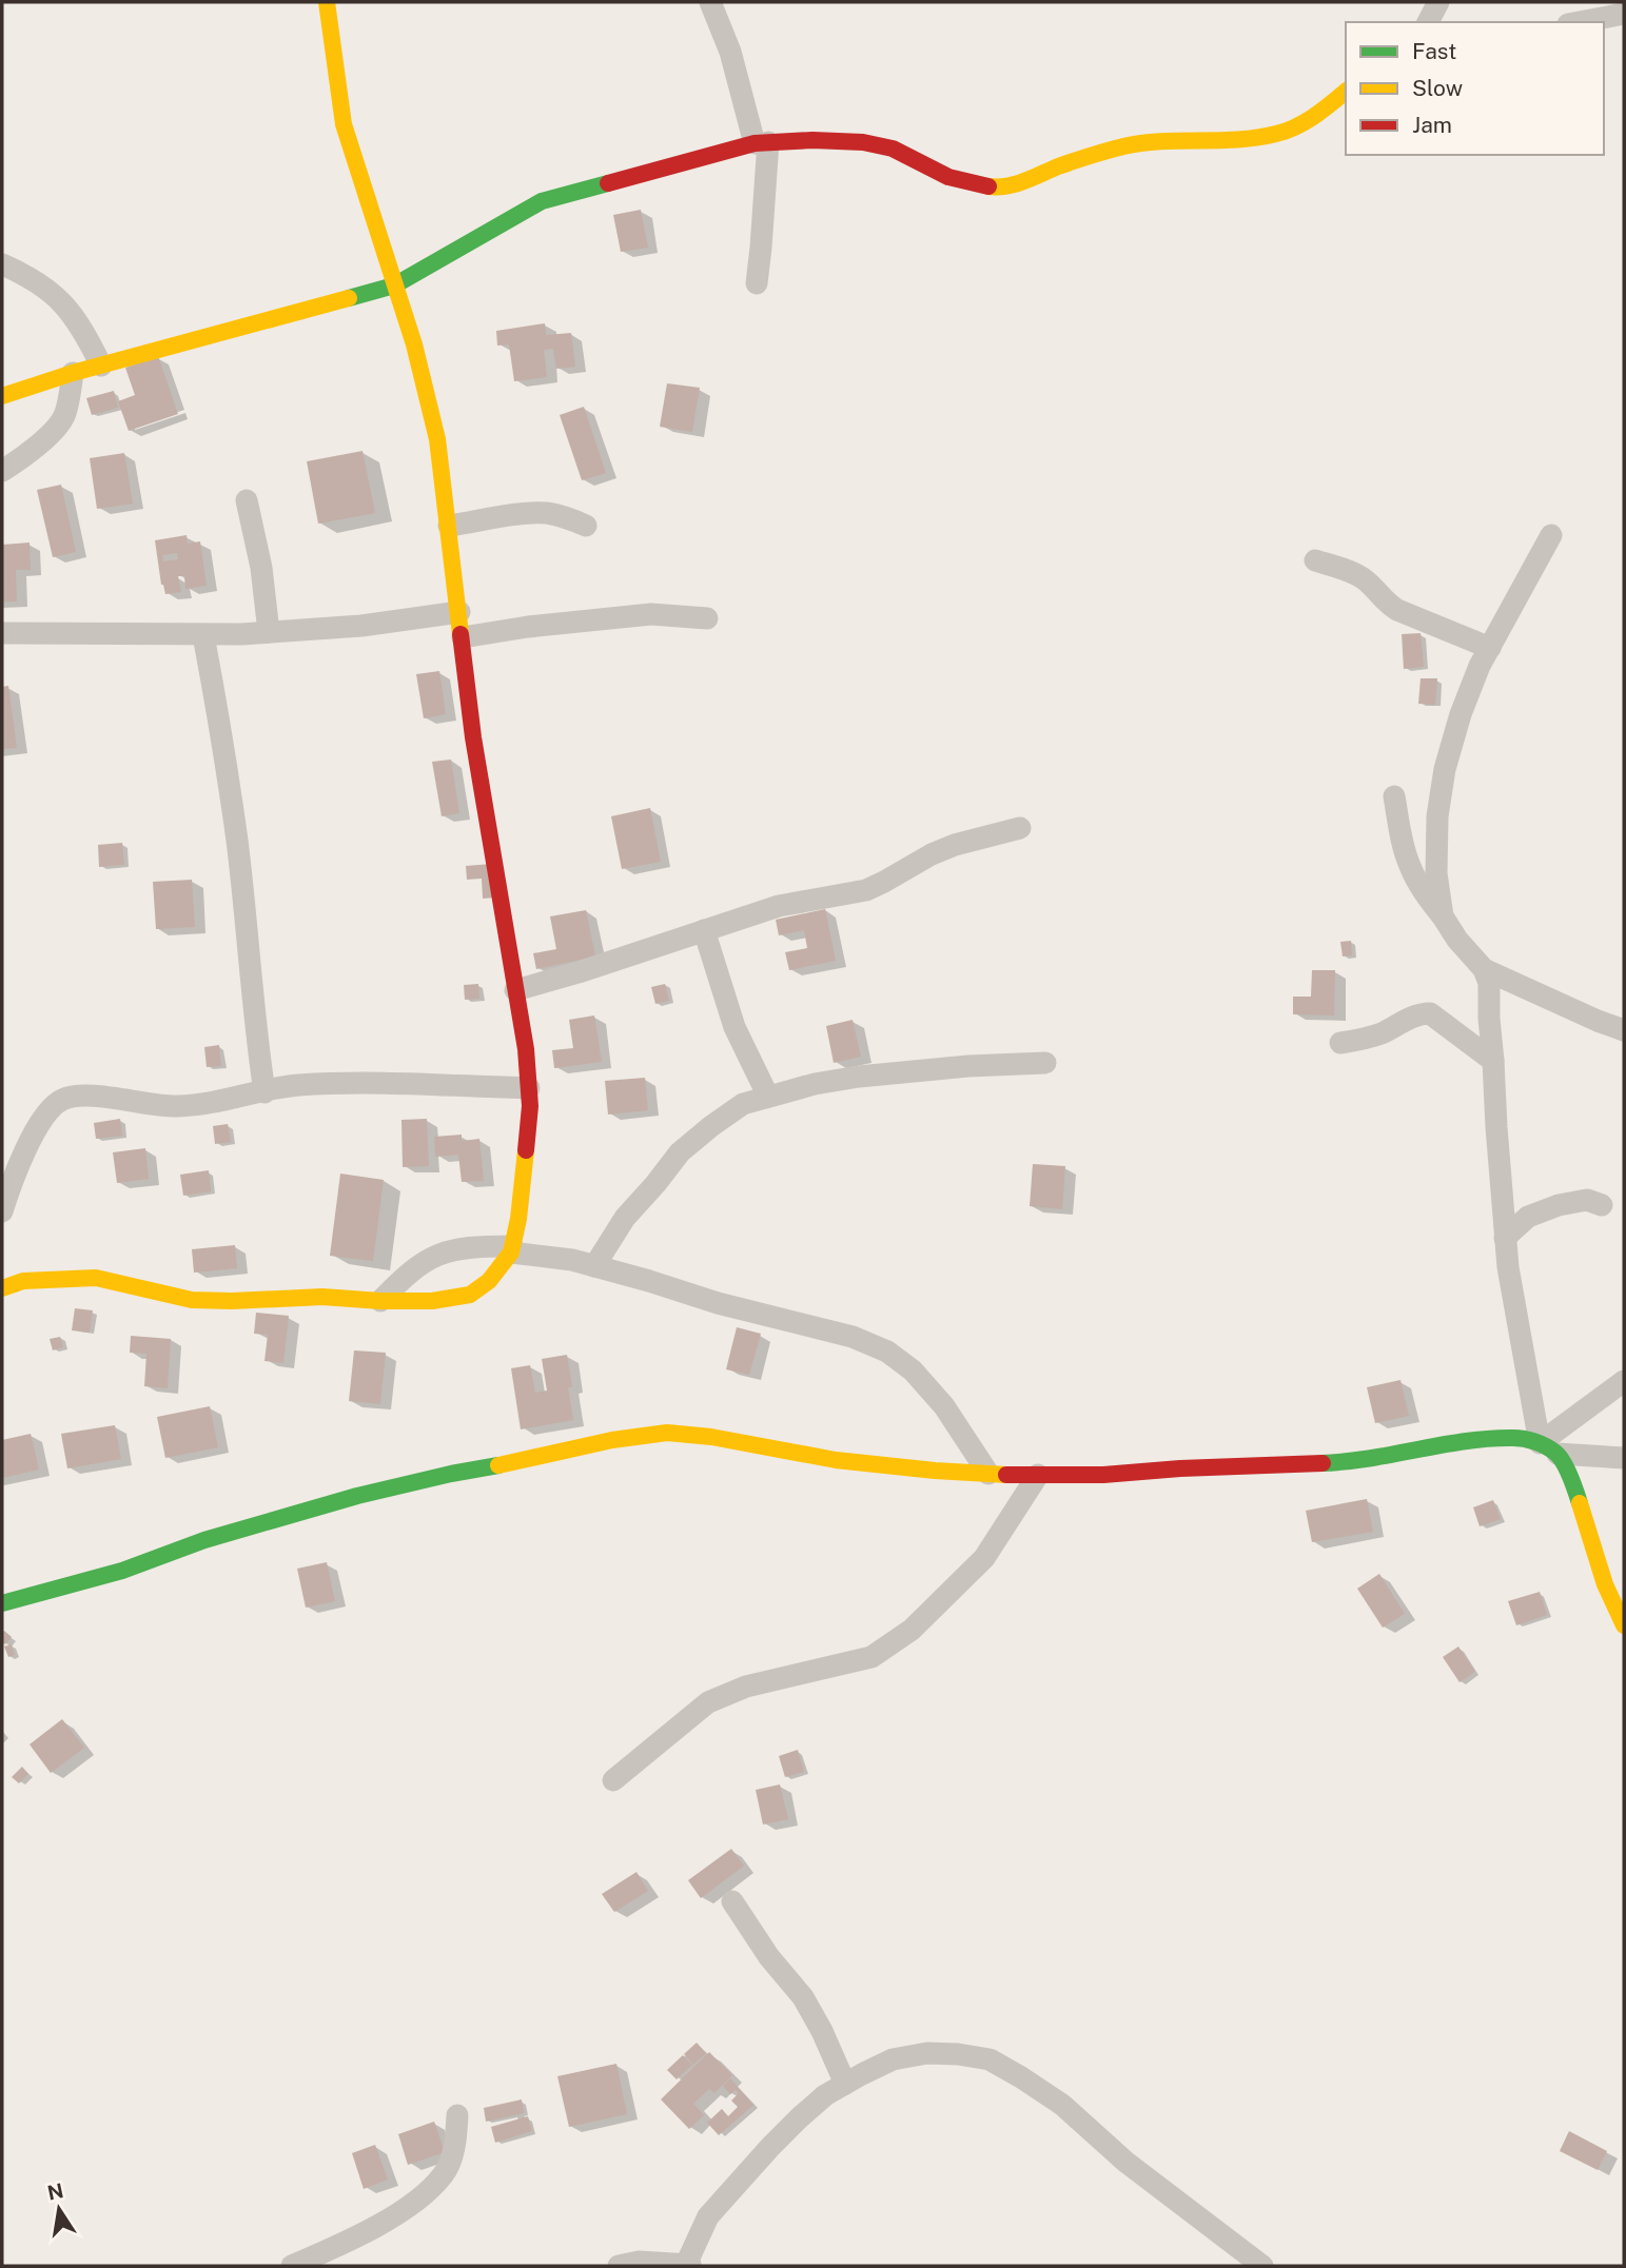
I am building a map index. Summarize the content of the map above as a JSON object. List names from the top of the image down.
{
  "legend": ["Fast", "Slow", "Jam"],
  "north": "top"
}
